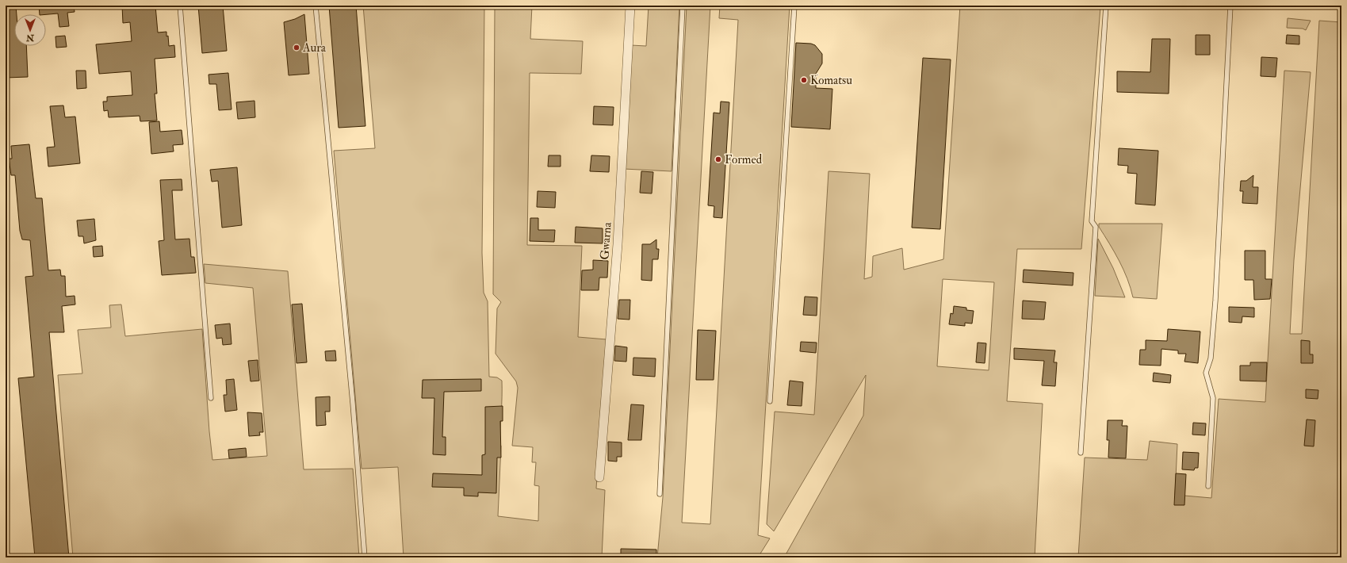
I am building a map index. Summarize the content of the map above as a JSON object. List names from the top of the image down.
{
  "streets": {
    "street": ["Gwarna"]
  },
  "places": ["Aura", "Komatsu", "Formed"],
  "north": "bottom"
}
